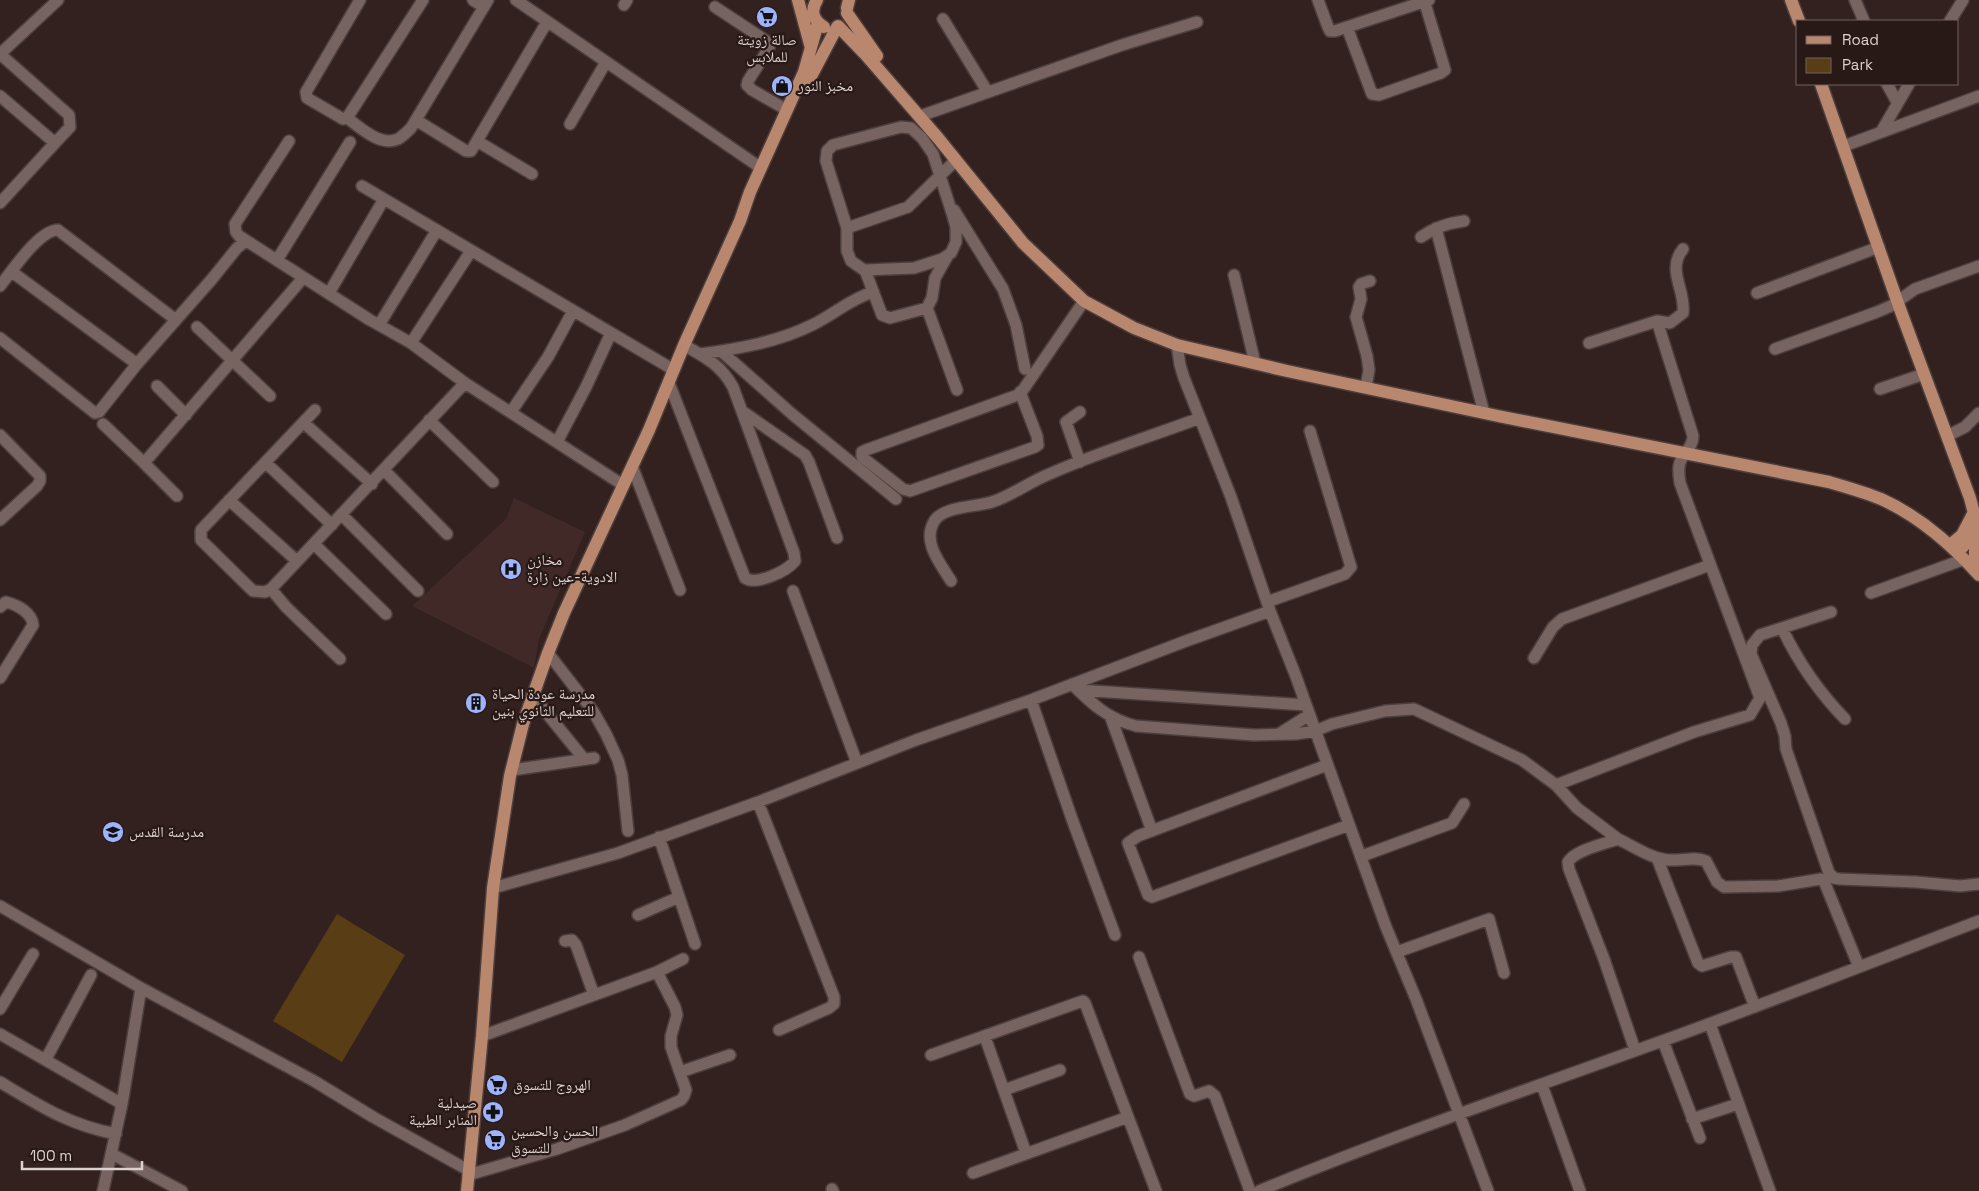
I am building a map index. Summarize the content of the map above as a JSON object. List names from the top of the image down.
{
  "places": {
    "supermarket": ["صالة زويتة للملابس", "الهروج للتسوق", "الحسن والحسين للتسوق"],
    "shop": ["مخبز النور"],
    "hospital": ["مخازن الادوية-عين زارة"],
    "building": ["مدرسة عودة الحياة للتعليم الثانوي بنين"],
    "school or university": ["مدرسة القدس"],
    "pharmacy": ["صيدلية المنابر الطبية"]
  },
  "legend": ["Road", "Park"],
  "scale_bar": "100 m"
}
